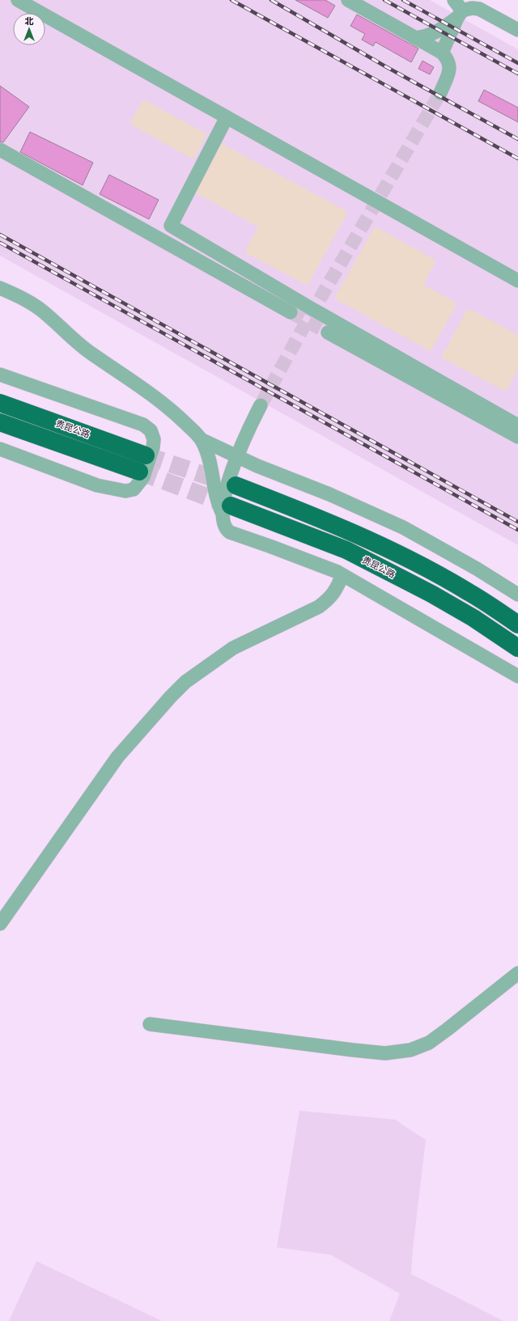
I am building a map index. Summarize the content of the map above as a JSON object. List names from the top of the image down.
{
  "streets": {
    "highway": ["贵昆公路"]
  },
  "north": "top"
}
